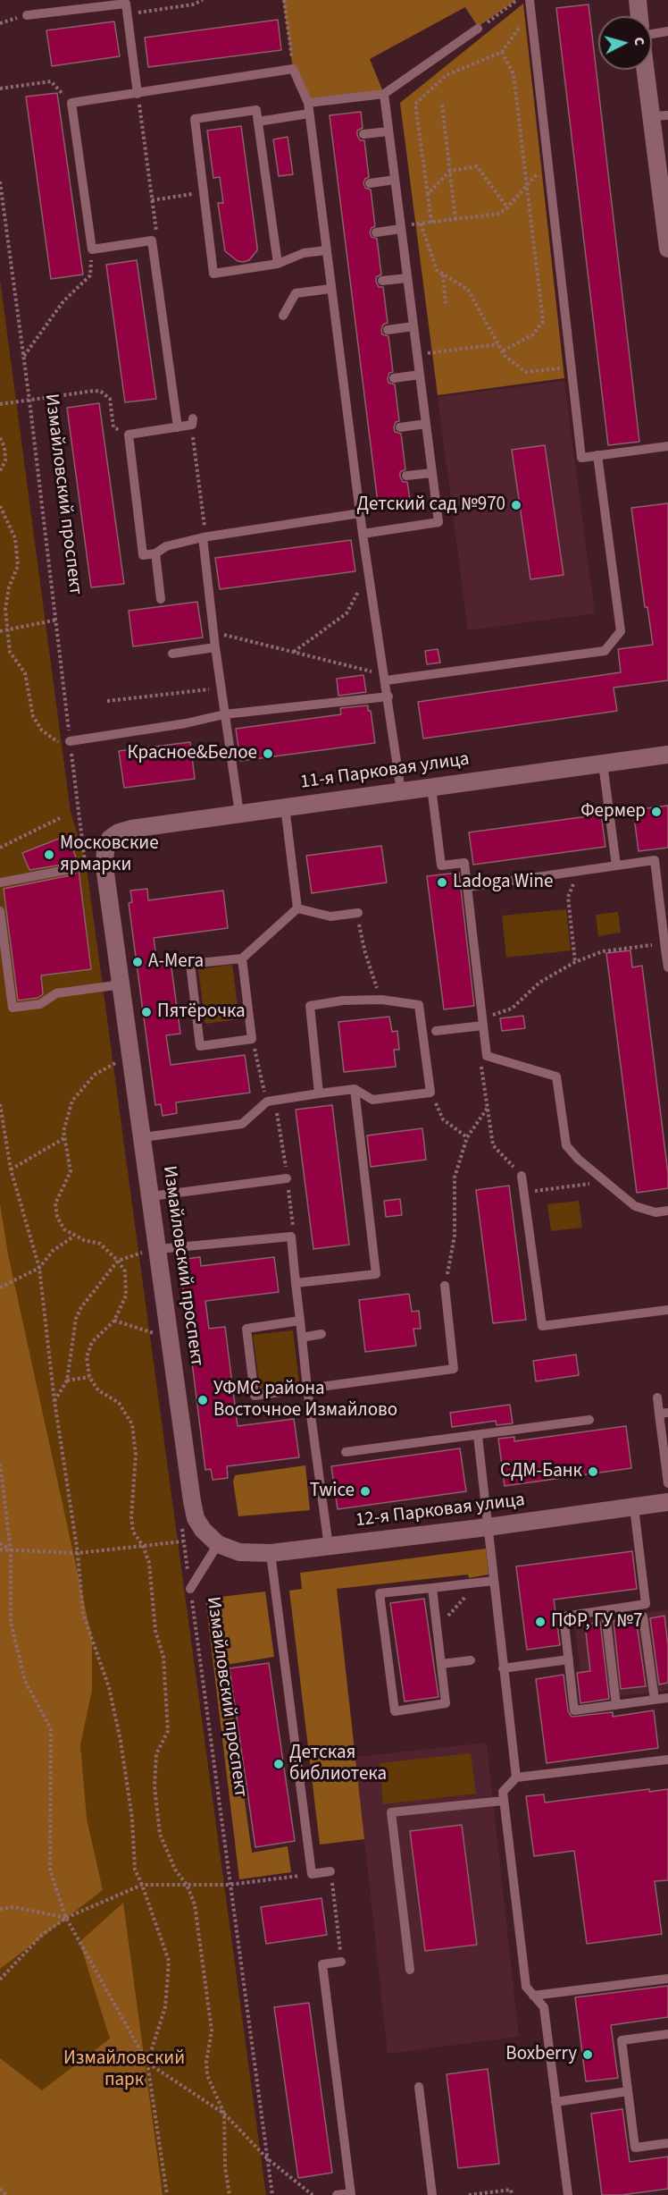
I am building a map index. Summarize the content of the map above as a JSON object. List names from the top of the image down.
{
  "streets": {
    "street": ["Измайловский проспект", "11-я Парковая улица", "12-я Парковая улица"]
  },
  "crossings": [
    ["Измайловский проспект", "11-я Парковая улица"],
    ["Измайловский проспект", "12-я Парковая улица"]
  ],
  "parks": ["Измайловский парк"],
  "places": [
    "Детский сад №970",
    "Красное&Белое",
    "Фермер",
    "Московские ярмарки",
    "Ladoga Wine",
    "А-Мега",
    "Пятёрочка",
    "УФМС района Восточное Измайлово",
    "СДМ-Банк",
    "Twice",
    "ПФР, ГУ №7",
    "Детская библиотека",
    "Boxberry"
  ],
  "north": "right"
}
